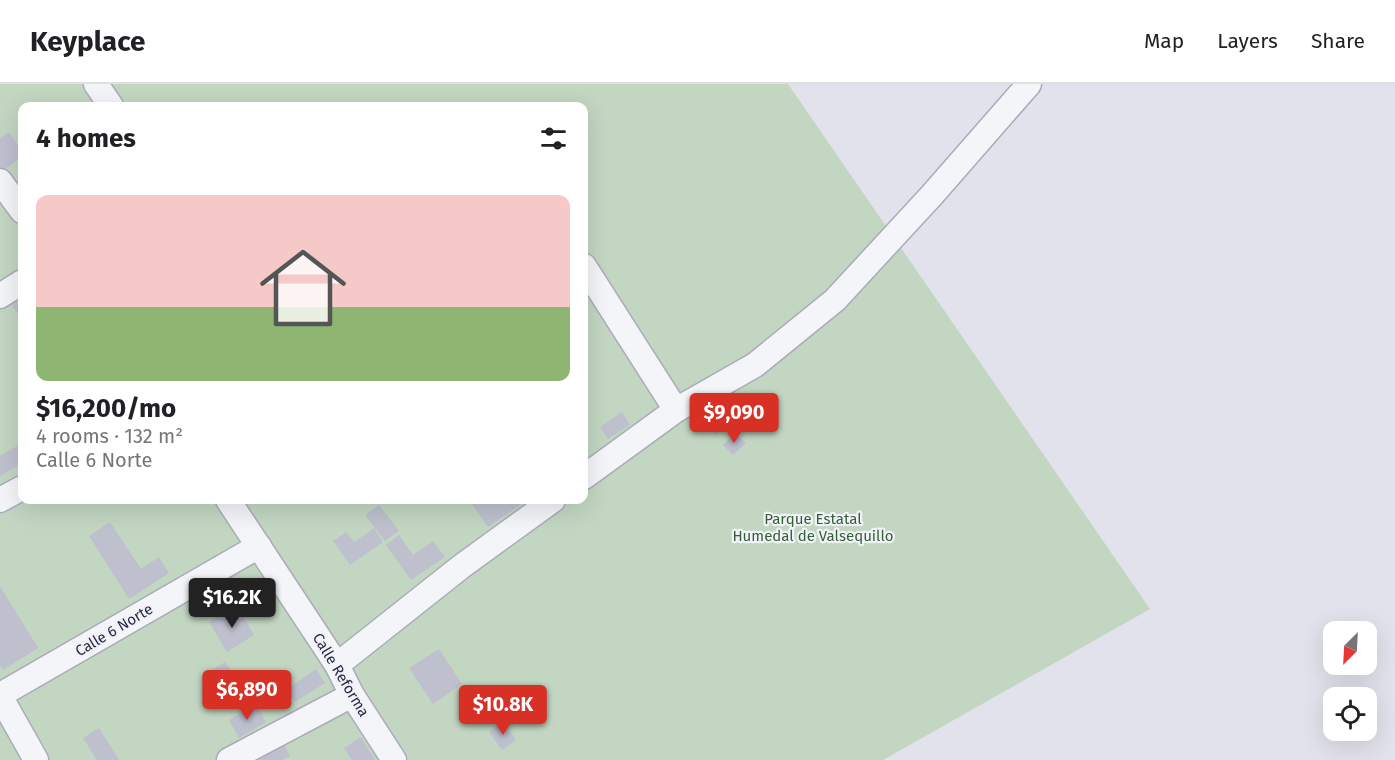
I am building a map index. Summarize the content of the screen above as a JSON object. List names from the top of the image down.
{
  "streets": {
    "street": ["Calle 6 Norte", "Calle Reforma"]
  },
  "crossings": [
    ["Calle 6 Norte", "Calle Reforma"]
  ],
  "parks": ["Parque Estatal Humedal de Valsequillo"],
  "north": "bottom left",
  "page": {
    "header": "Keyplace",
    "nav": ["Map", "Layers", "Share"],
    "heading": "4 homes",
    "list": [
      {
        "name": "$16,200/mo",
        "note": "4 rooms · 132 m² · Calle 6 Norte"
      }
    ],
    "price": [
      "$9,090",
      "$16.2K",
      "$6,890",
      "$10.8K"
    ]
  }
}
